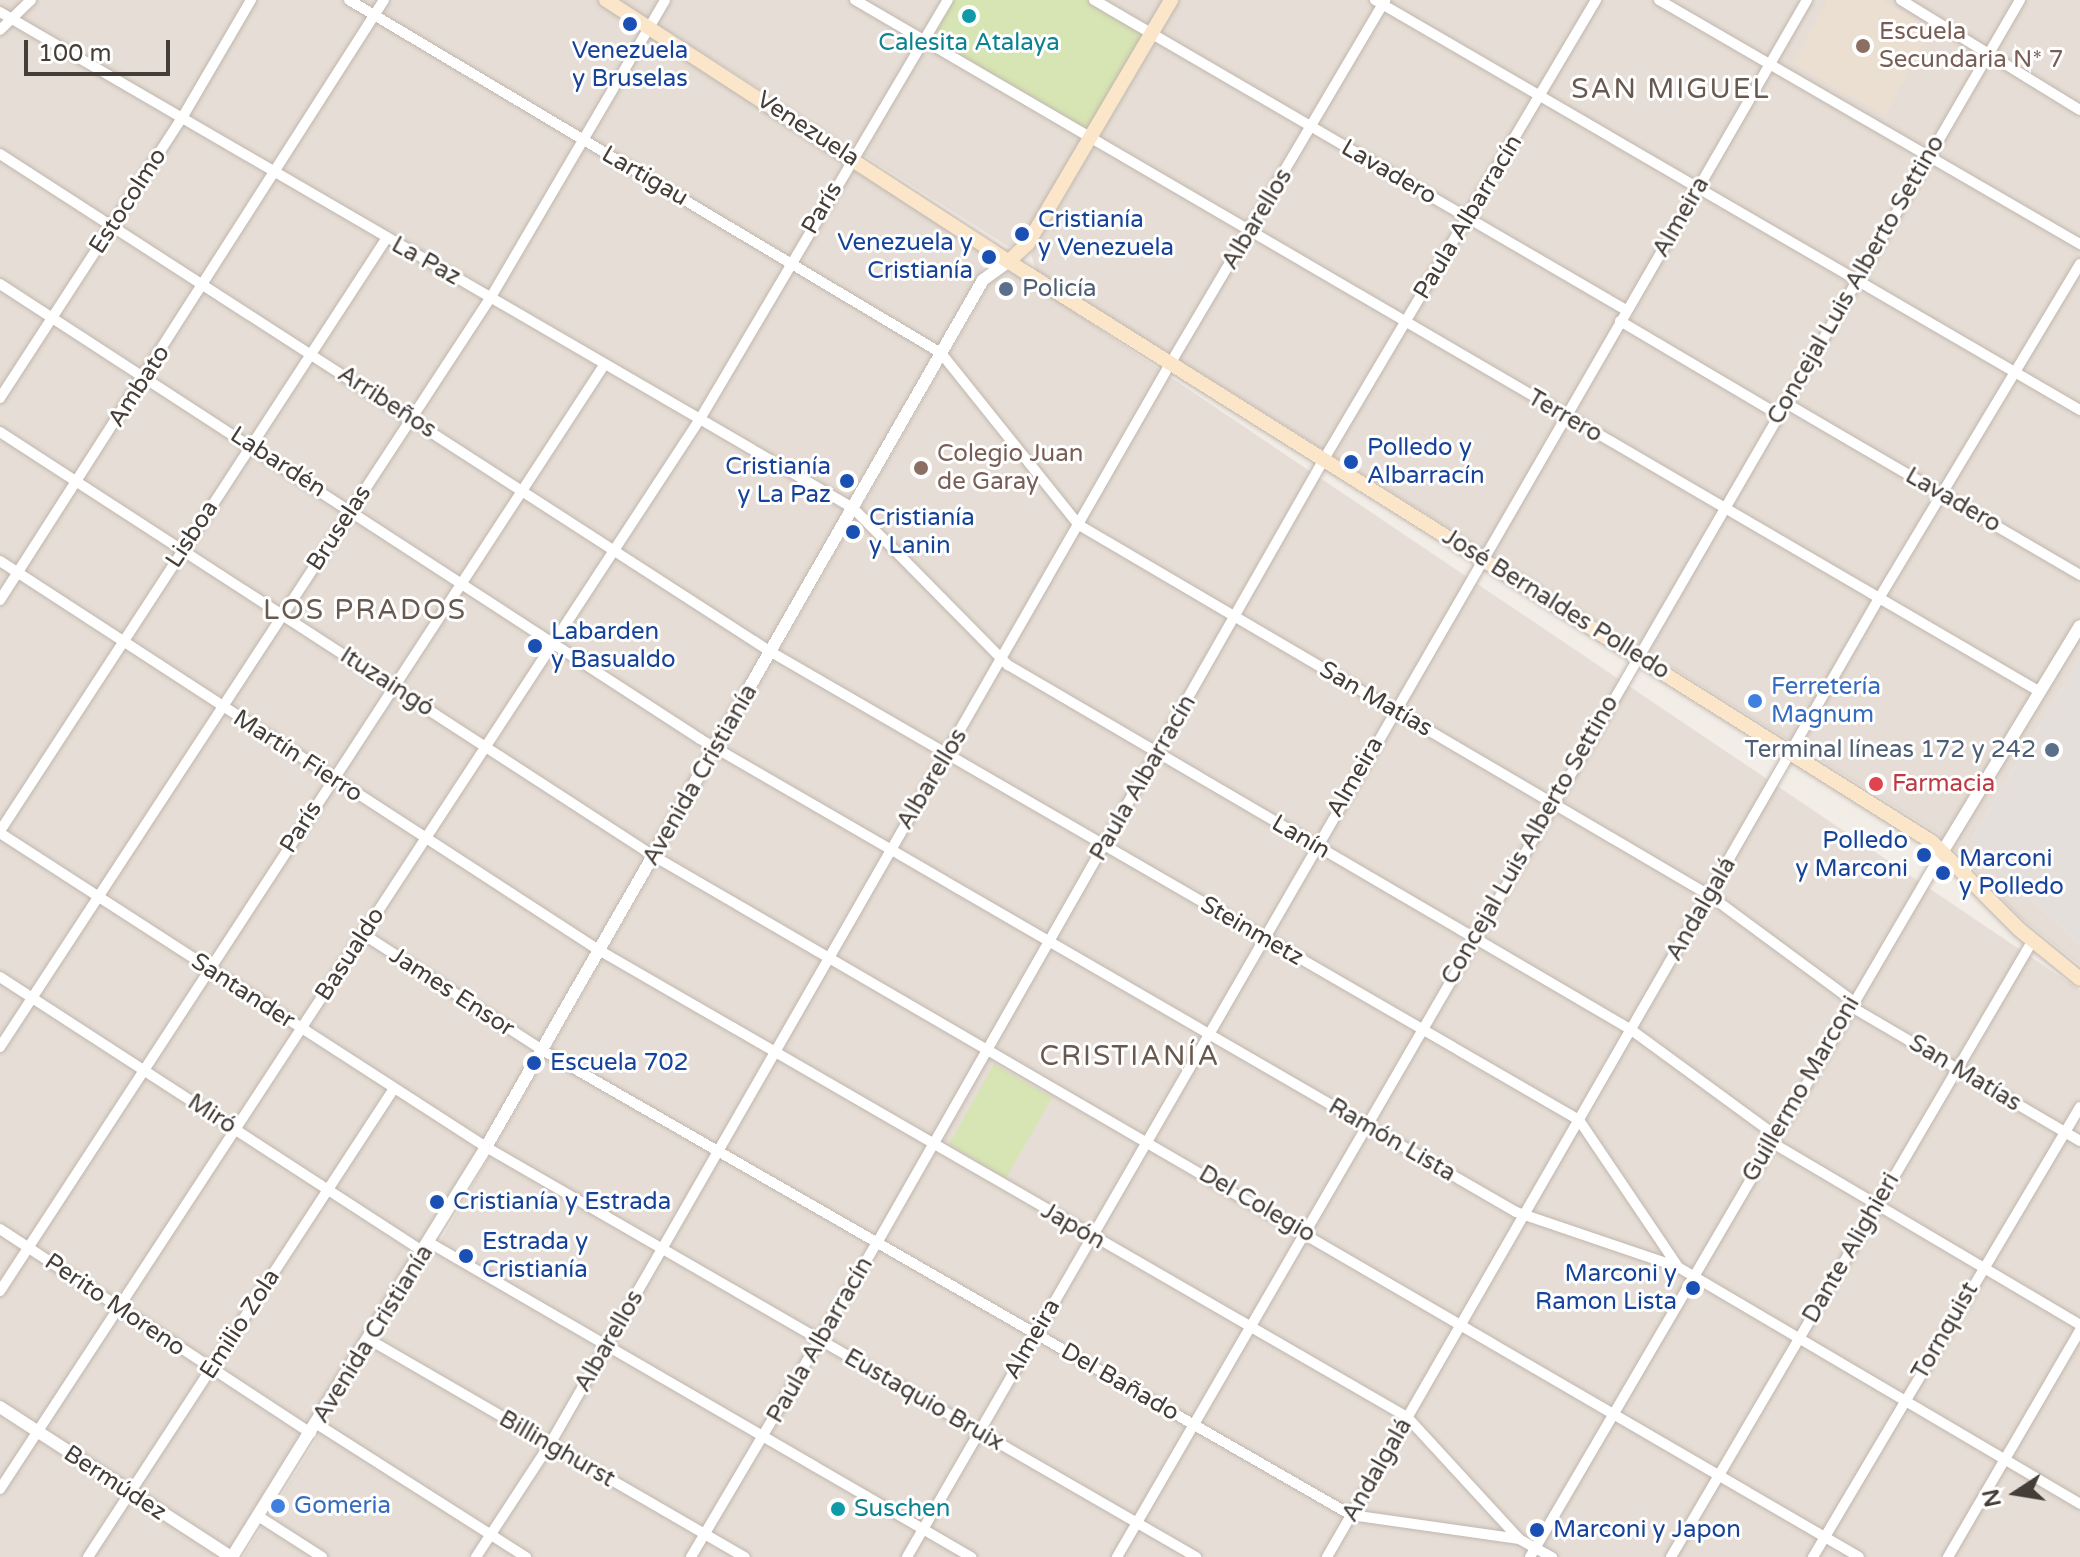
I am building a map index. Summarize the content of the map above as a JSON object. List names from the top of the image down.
{
  "streets": {
    "main road": ["Venezuela", "José Bernaldes Polledo", "Avenida Cristianía"],
    "street": [
      "Lavadero",
      "Lartigau",
      "Estocolmo",
      "París",
      "Paula Albarracín",
      "Almeira",
      "Albarellos",
      "La Paz",
      "Concejal Luis Alberto Settino",
      "Ambato",
      "Arribeños",
      "Terrero",
      "Labardén",
      "Bruselas",
      "Lisboa",
      "Ituzaingó",
      "San Matías",
      "Martín Fierro",
      "Lanín",
      "Andalgalá",
      "Steinmetz",
      "Basualdo",
      "Santander",
      "James Ensor",
      "Guillermo Marconi",
      "Miró",
      "Ramón Lista",
      "Del Colegio",
      "Japón",
      "Dante Alighieri",
      "Perito Moreno",
      "Emilio Zola",
      "Tornquist",
      "Del Bañado",
      "Eustaquio Bruix",
      "Billinghurst",
      "Bermúdez"
    ]
  },
  "crossings": [
    ["Venezuela", "París"],
    ["Venezuela", "Bruselas"],
    ["Venezuela", "José Bernaldes Polledo"],
    ["Venezuela", "Avenida Cristianía"],
    ["Lavadero", "Paula Albarracín"],
    ["Lavadero", "Almeira"],
    ["Lavadero", "Albarellos"],
    ["Lavadero", "Concejal Luis Alberto Settino"],
    ["Lavadero", "Avenida Cristianía"],
    ["Lavadero", "Andalgalá"],
    ["Lartigau", "París"],
    ["Lartigau", "Bruselas"],
    ["Lartigau", "San Matías"],
    ["Lartigau", "Avenida Cristianía"],
    ["Estocolmo", "La Paz"],
    ["Estocolmo", "Arribeños"],
    ["Estocolmo", "Labardén"],
    ["París", "La Paz"],
    ["París", "Arribeños"],
    ["París", "Terrero"],
    ["París", "Labardén"],
    ["París", "Ituzaingó"],
    ["París", "Martín Fierro"],
    ["París", "Basualdo"],
    ["París", "Santander"],
    ["París", "Miró"],
    ["París", "Perito Moreno"],
    ["Paula Albarracín", "Terrero"],
    ["Paula Albarracín", "José Bernaldes Polledo"],
    ["Paula Albarracín", "San Matías"],
    ["Paula Albarracín", "Lanín"],
    ["Paula Albarracín", "Steinmetz"],
    ["Paula Albarracín", "Miró"],
    ["Paula Albarracín", "Ramón Lista"],
    ["Paula Albarracín", "Del Colegio"],
    ["Paula Albarracín", "Japón"],
    ["Paula Albarracín", "Del Bañado"],
    ["Paula Albarracín", "Eustaquio Bruix"],
    ["Paula Albarracín", "Billinghurst"],
    ["Almeira", "Terrero"],
    ["Almeira", "José Bernaldes Polledo"],
    ["Almeira", "San Matías"],
    ["Almeira", "Lanín"],
    ["Almeira", "Steinmetz"],
    ["Almeira", "Miró"],
    ["Almeira", "Ramón Lista"],
    ["Almeira", "Del Colegio"],
    ["Almeira", "Japón"],
    ["Almeira", "Del Bañado"],
    ["Almeira", "Eustaquio Bruix"],
    ["Albarellos", "Terrero"],
    ["Albarellos", "José Bernaldes Polledo"],
    ["Albarellos", "San Matías"],
    ["Albarellos", "Lanín"],
    ["Albarellos", "Steinmetz"],
    ["Albarellos", "Miró"],
    ["Albarellos", "Ramón Lista"],
    ["Albarellos", "Del Colegio"],
    ["Albarellos", "Japón"],
    ["Albarellos", "Perito Moreno"],
    ["Albarellos", "Del Bañado"],
    ["Albarellos", "Eustaquio Bruix"],
    ["Albarellos", "Billinghurst"],
    ["La Paz", "Ambato"],
    ["La Paz", "Bruselas"],
    ["La Paz", "Lisboa"],
    ["La Paz", "Avenida Cristianía"],
    ["La Paz", "Lanín"],
    ["La Paz", "Basualdo"],
    ["Concejal Luis Alberto Settino", "Terrero"],
    ["Concejal Luis Alberto Settino", "José Bernaldes Polledo"],
    ["Concejal Luis Alberto Settino", "San Matías"],
    ["Concejal Luis Alberto Settino", "Lanín"],
    ["Concejal Luis Alberto Settino", "Steinmetz"],
    ["Concejal Luis Alberto Settino", "Ramón Lista"],
    ["Concejal Luis Alberto Settino", "Del Colegio"],
    ["Concejal Luis Alberto Settino", "Japón"],
    ["Concejal Luis Alberto Settino", "Del Bañado"],
    ["Concejal Luis Alberto Settino", "Eustaquio Bruix"],
    ["Ambato", "Arribeños"],
    ["Ambato", "Labardén"],
    ["Ambato", "Ituzaingó"],
    ["Ambato", "Martín Fierro"],
    ["Arribeños", "Bruselas"],
    ["Arribeños", "Lisboa"],
    ["Arribeños", "Avenida Cristianía"],
    ["Arribeños", "Steinmetz"],
    ["Arribeños", "Basualdo"],
    ["Terrero", "Avenida Cristianía"],
    ["Terrero", "Andalgalá"],
    ["Terrero", "Guillermo Marconi"],
    ["Labardén", "Bruselas"],
    ["Labardén", "Lisboa"],
    ["Labardén", "Avenida Cristianía"],
    ["Labardén", "Basualdo"],
    ["Labardén", "Ramón Lista"],
    ["Bruselas", "Ituzaingó"],
    ["Bruselas", "Martín Fierro"],
    ["Bruselas", "Santander"],
    ["Bruselas", "Miró"],
    ["Lisboa", "Ituzaingó"],
    ["Lisboa", "Martín Fierro"],
    ["Lisboa", "Santander"],
    ["José Bernaldes Polledo", "Avenida Cristianía"],
    ["José Bernaldes Polledo", "Andalgalá"],
    ["José Bernaldes Polledo", "Guillermo Marconi"],
    ["José Bernaldes Polledo", "Dante Alighieri"],
    ["Ituzaingó", "Avenida Cristianía"],
    ["Ituzaingó", "Basualdo"],
    ["Ituzaingó", "Del Colegio"],
    ["San Matías", "Avenida Cristianía"],
    ["San Matías", "Andalgalá"],
    ["San Matías", "Guillermo Marconi"],
    ["San Matías", "Dante Alighieri"],
    ["San Matías", "Tornquist"],
    ["Martín Fierro", "Avenida Cristianía"],
    ["Martín Fierro", "Basualdo"],
    ["Martín Fierro", "Japón"],
    ["Avenida Cristianía", "Lanín"],
    ["Avenida Cristianía", "Steinmetz"],
    ["Avenida Cristianía", "Santander"],
    ["Avenida Cristianía", "James Ensor"],
    ["Avenida Cristianía", "Miró"],
    ["Avenida Cristianía", "Ramón Lista"],
    ["Avenida Cristianía", "Del Colegio"],
    ["Avenida Cristianía", "Japón"],
    ["Avenida Cristianía", "Perito Moreno"],
    ["Avenida Cristianía", "Del Bañado"],
    ["Avenida Cristianía", "Eustaquio Bruix"],
    ["Avenida Cristianía", "Billinghurst"],
    ["Avenida Cristianía", "Bermúdez"],
    ["Lanín", "Andalgalá"],
    ["Lanín", "Guillermo Marconi"],
    ["Lanín", "Dante Alighieri"],
    ["Lanín", "Tornquist"],
    ["Andalgalá", "Steinmetz"],
    ["Andalgalá", "Ramón Lista"],
    ["Andalgalá", "Del Colegio"],
    ["Andalgalá", "Japón"],
    ["Andalgalá", "Del Bañado"],
    ["Steinmetz", "Ramón Lista"],
    ["Basualdo", "Santander"],
    ["Basualdo", "James Ensor"],
    ["Basualdo", "Miró"],
    ["Basualdo", "Perito Moreno"],
    ["Basualdo", "Bermúdez"],
    ["Santander", "Emilio Zola"],
    ["Santander", "Eustaquio Bruix"],
    ["James Ensor", "Del Bañado"],
    ["Guillermo Marconi", "Ramón Lista"],
    ["Guillermo Marconi", "Del Colegio"],
    ["Guillermo Marconi", "Del Bañado"],
    ["Miró", "Emilio Zola"],
    ["Ramón Lista", "Dante Alighieri"],
    ["Ramón Lista", "Tornquist"],
    ["Del Colegio", "Dante Alighieri"],
    ["Del Colegio", "Tornquist"],
    ["Japón", "Del Bañado"],
    ["Perito Moreno", "Emilio Zola"],
    ["Emilio Zola", "Bermúdez"]
  ],
  "districts": ["SAN MIGUEL", "LOS PRADOS", "CRISTIANÍA"],
  "places": [
    "Calesita Atalaya",
    "Venezuela y Bruselas",
    "Escuela Secundaria N* 7",
    "Cristianía y Venezuela",
    "Venezuela y Cristianía",
    "Policía",
    "Polledo y Albarracín",
    "Colegio Juan de Garay",
    "Cristianía y La Paz",
    "Cristianía y Lanin",
    "Labarden y Basualdo",
    "Ferretería Magnum",
    "Terminal líneas 172 y 242",
    "Farmacia",
    "Polledo y Marconi",
    "Marconi y Polledo",
    "Escuela 702",
    "Cristianía y Estrada",
    "Estrada y Cristianía",
    "Marconi y Ramon Lista",
    "Gomeria",
    "Suschen",
    "Marconi y Japon"
  ],
  "scale_bar": "100 m",
  "north": "left"
}
